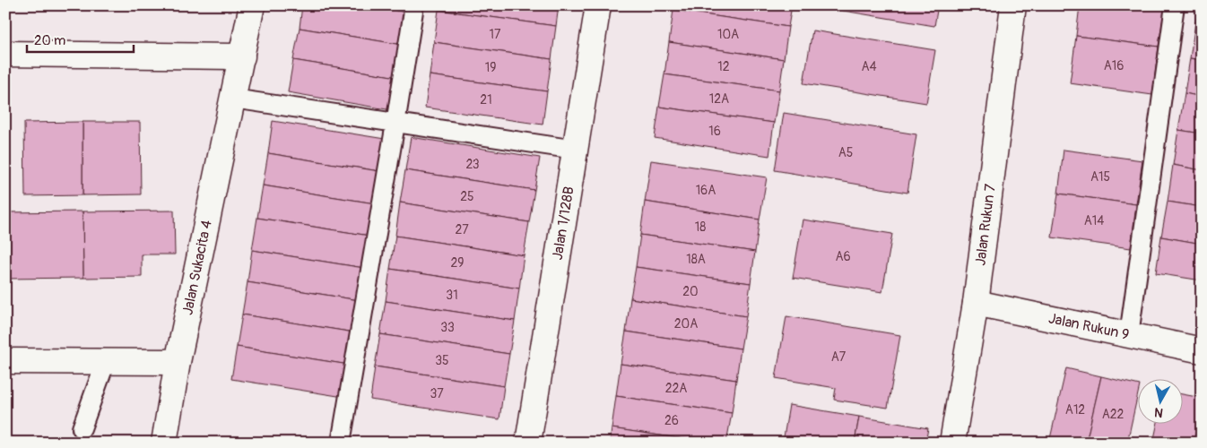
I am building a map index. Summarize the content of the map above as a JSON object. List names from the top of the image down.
{
  "streets": {
    "street": [
      "Jalan 1/128B",
      "Jalan Rukun 7",
      "Jalan Sukacita 4",
      "Jalan Rukun 9"
    ]
  },
  "crossings": [
    ["Jalan Rukun 7", "Jalan Rukun 9"]
  ],
  "house_numbers": [
    "17",
    "10A",
    "A16",
    "12",
    "A4",
    "19",
    "12A",
    "21",
    "16",
    "A5",
    "23",
    "A15",
    "16A",
    "25",
    "A14",
    "18",
    "27",
    "A6",
    "18A",
    "29",
    "20",
    "31",
    "20A",
    "33",
    "A7",
    "35",
    "22A",
    "37",
    "A12",
    "A22",
    "26"
  ],
  "scale_bar": "20 m",
  "north": "bottom"
}
